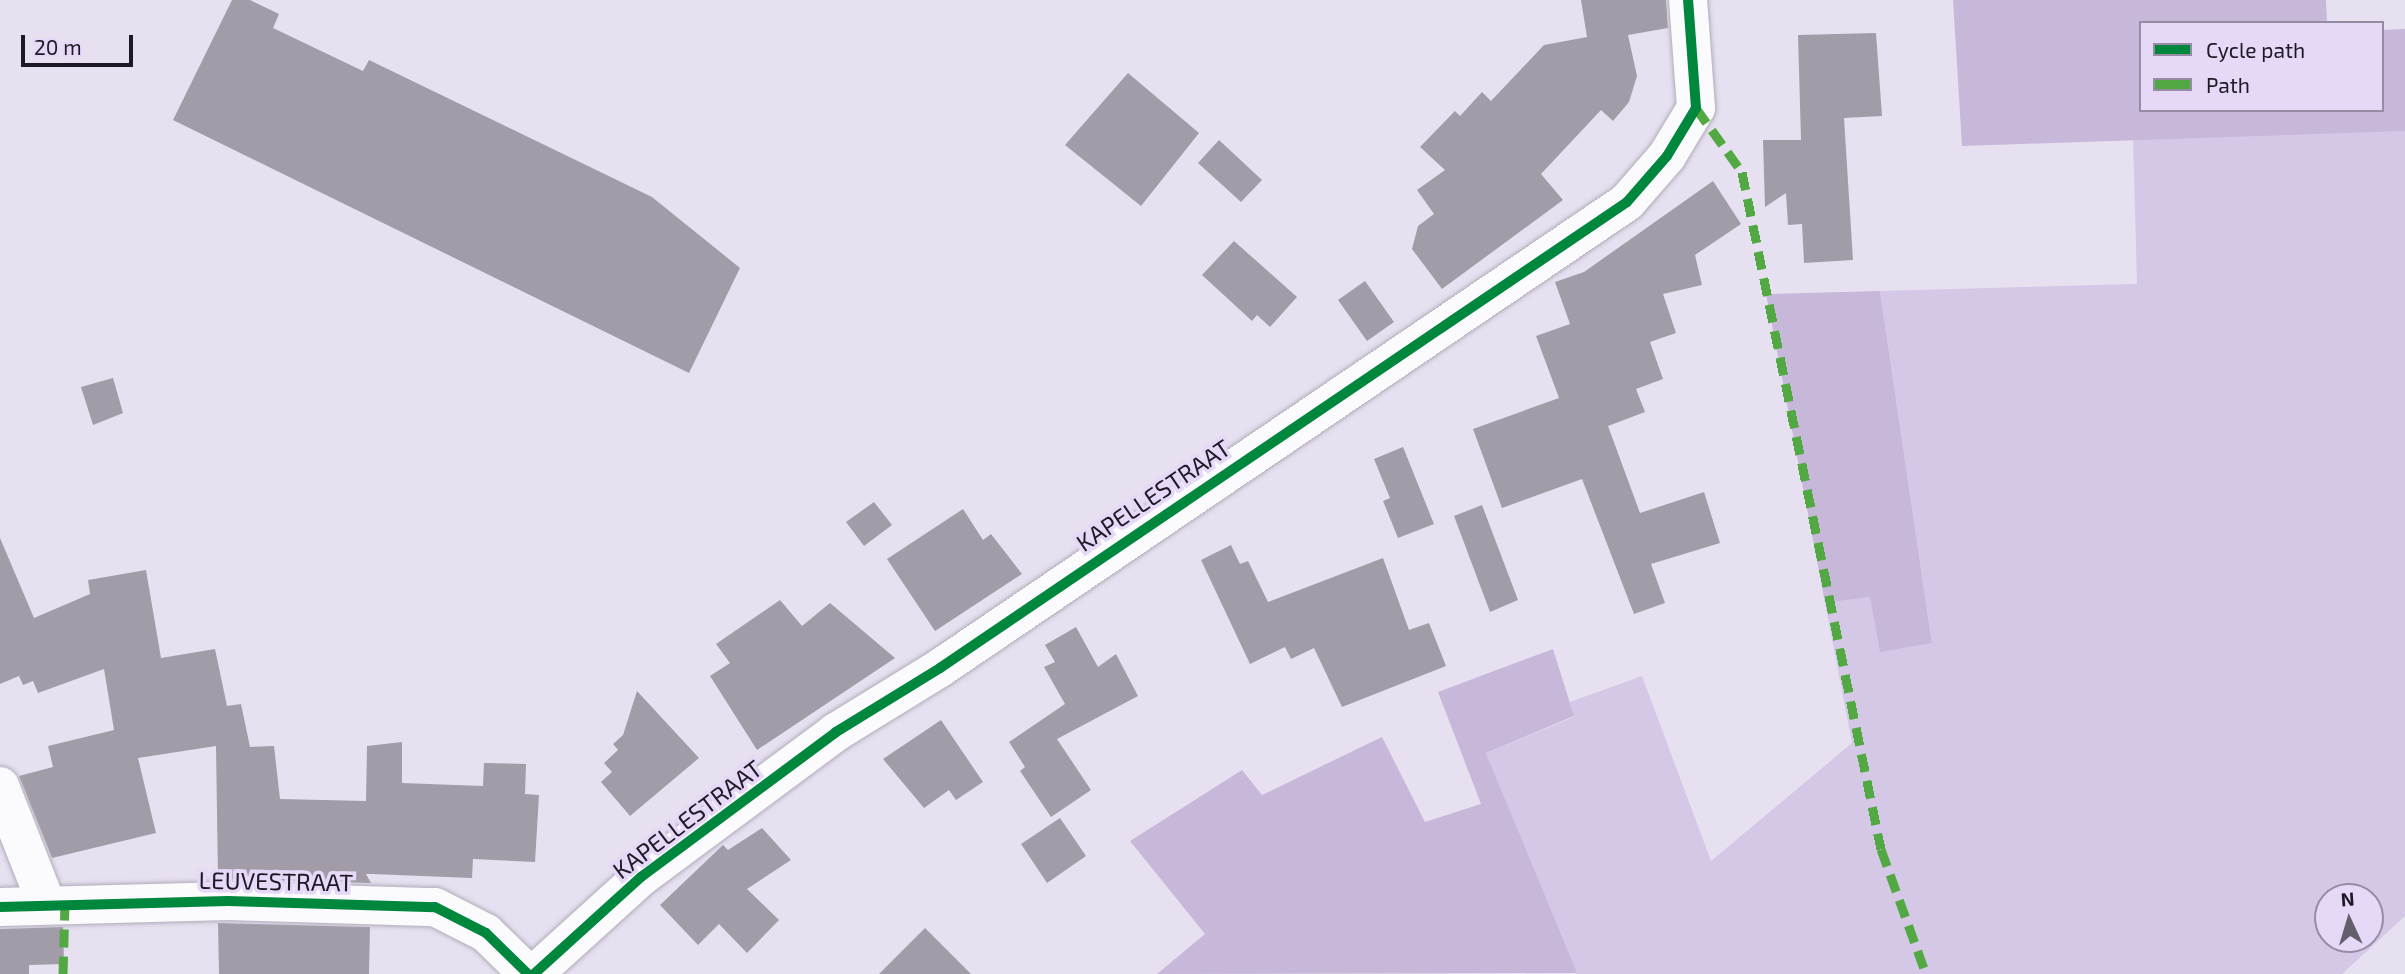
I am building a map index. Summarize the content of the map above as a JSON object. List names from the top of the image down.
{
  "streets": {
    "street": ["KAPELLESTRAAT", "LEUVESTRAAT"]
  },
  "legend": ["Cycle path", "Path"],
  "scale_bar": "20 m",
  "north": "top"
}
